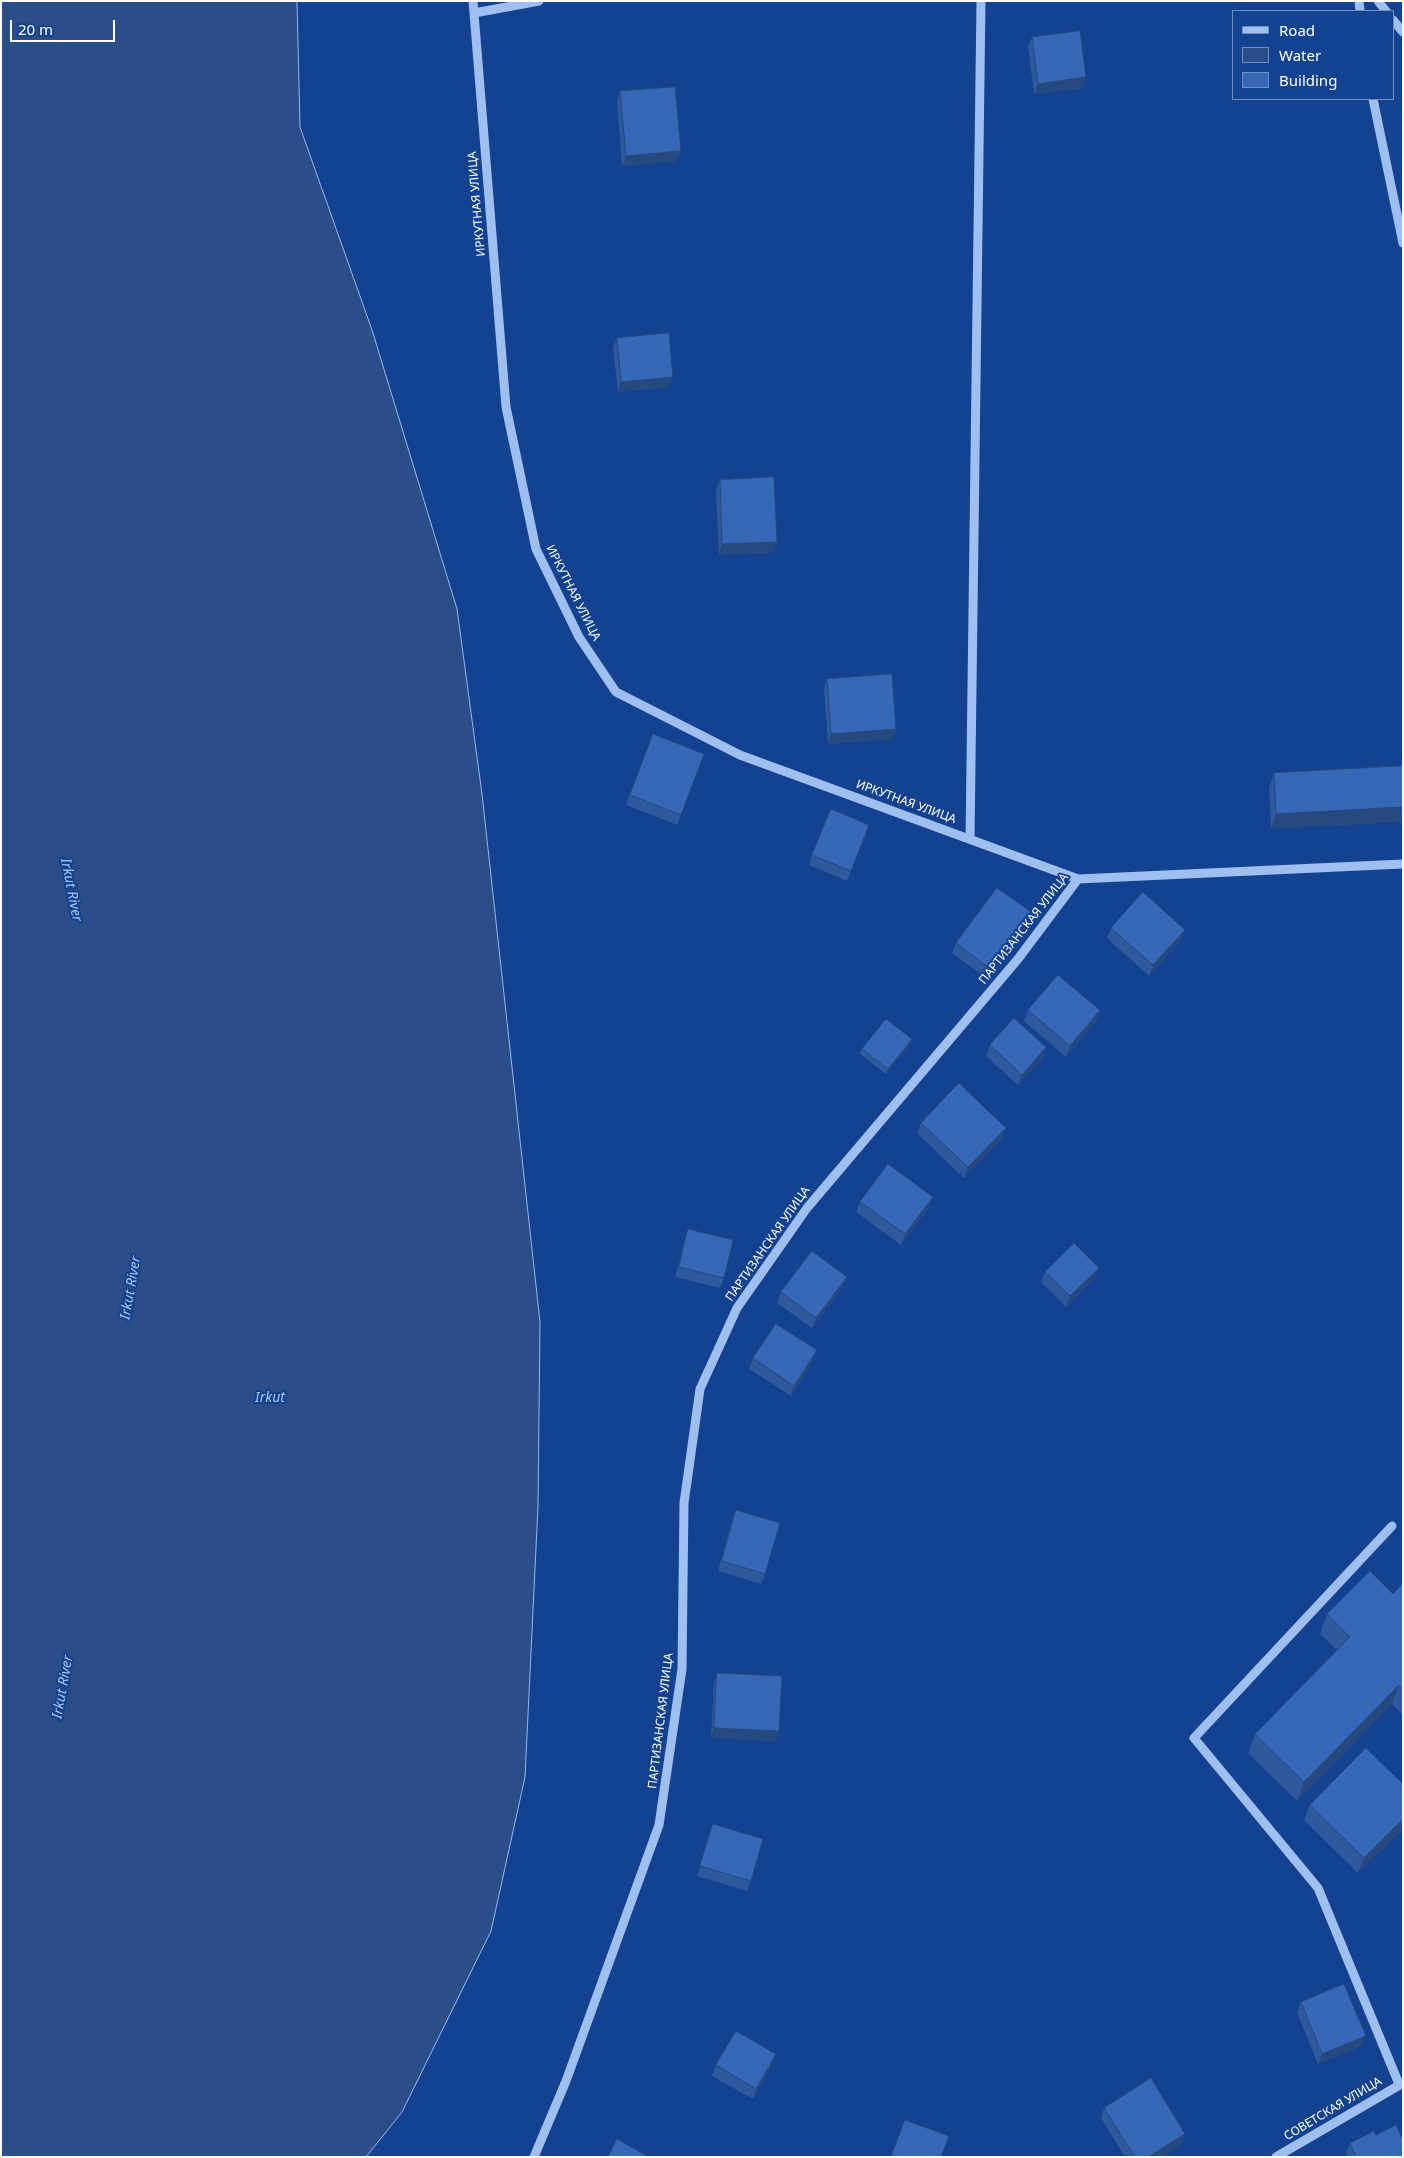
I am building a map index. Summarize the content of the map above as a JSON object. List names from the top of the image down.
{
  "streets": {
    "street": ["ИРКУТНАЯ УЛИЦА", "ПАРТИЗАНСКАЯ УЛИЦА", "СОВЕТСКАЯ УЛИЦА"]
  },
  "crossings": [
    ["ИРКУТНАЯ УЛИЦА", "ПАРТИЗАНСКАЯ УЛИЦА"]
  ],
  "water": ["Irkut River", "Irkut"],
  "legend": ["Road", "Water", "Building"],
  "scale_bar": "20 m"
}
